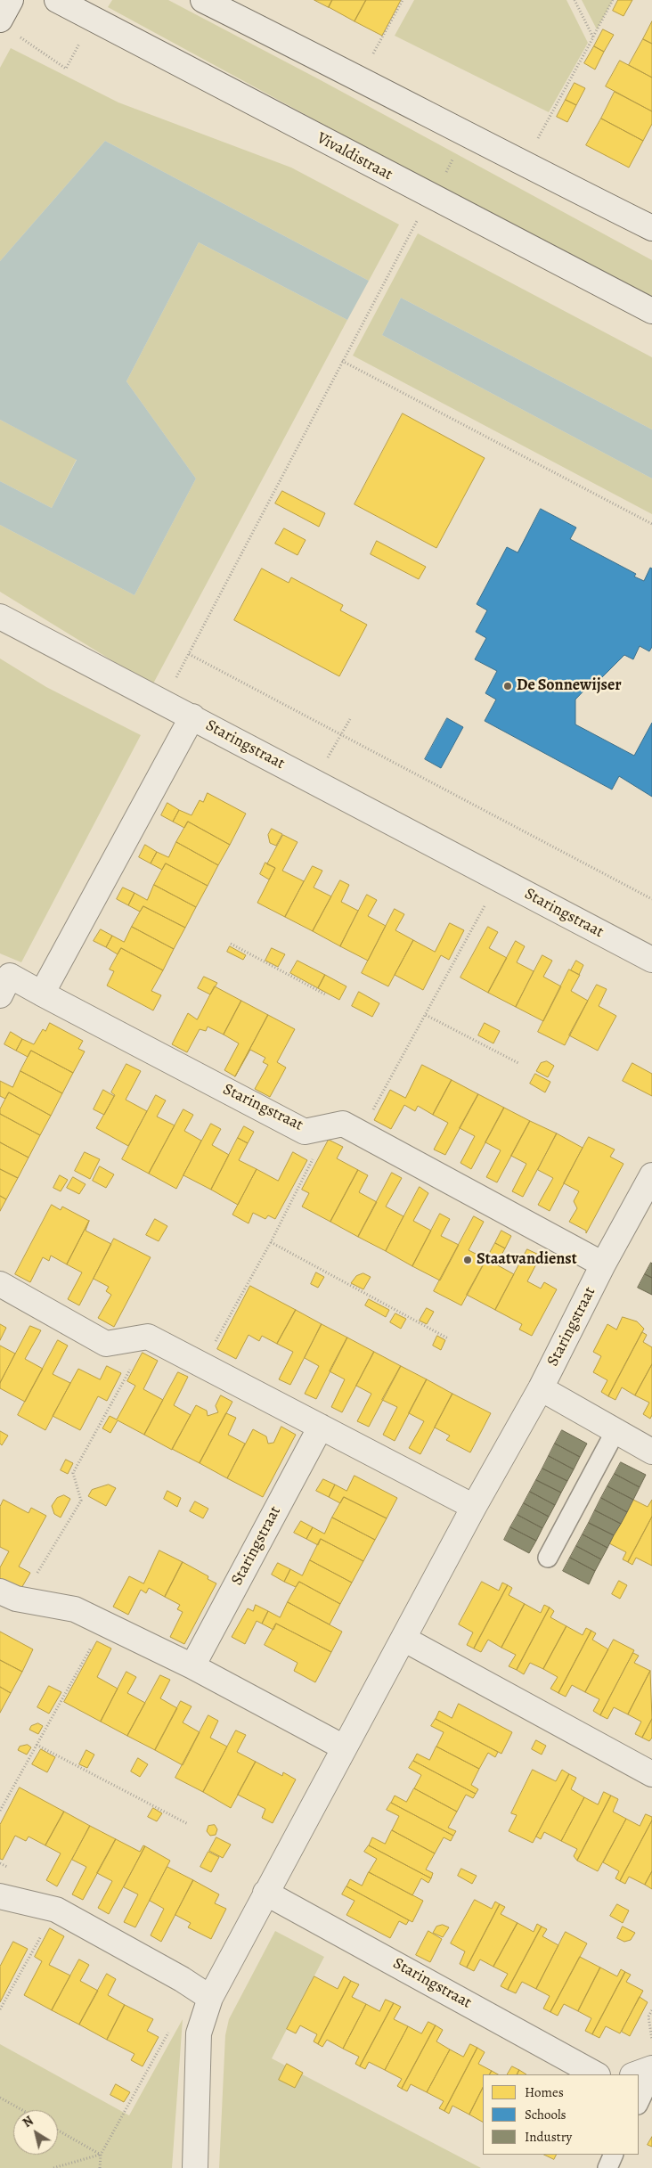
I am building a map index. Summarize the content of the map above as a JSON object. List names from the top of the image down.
{
  "streets": {
    "street": ["Vivaldistraat", "Staringstraat"]
  },
  "places": ["De Sonnewijser", "Staatvandienst"],
  "legend": ["Homes", "Schools", "Industry"],
  "north": "top left"
}
